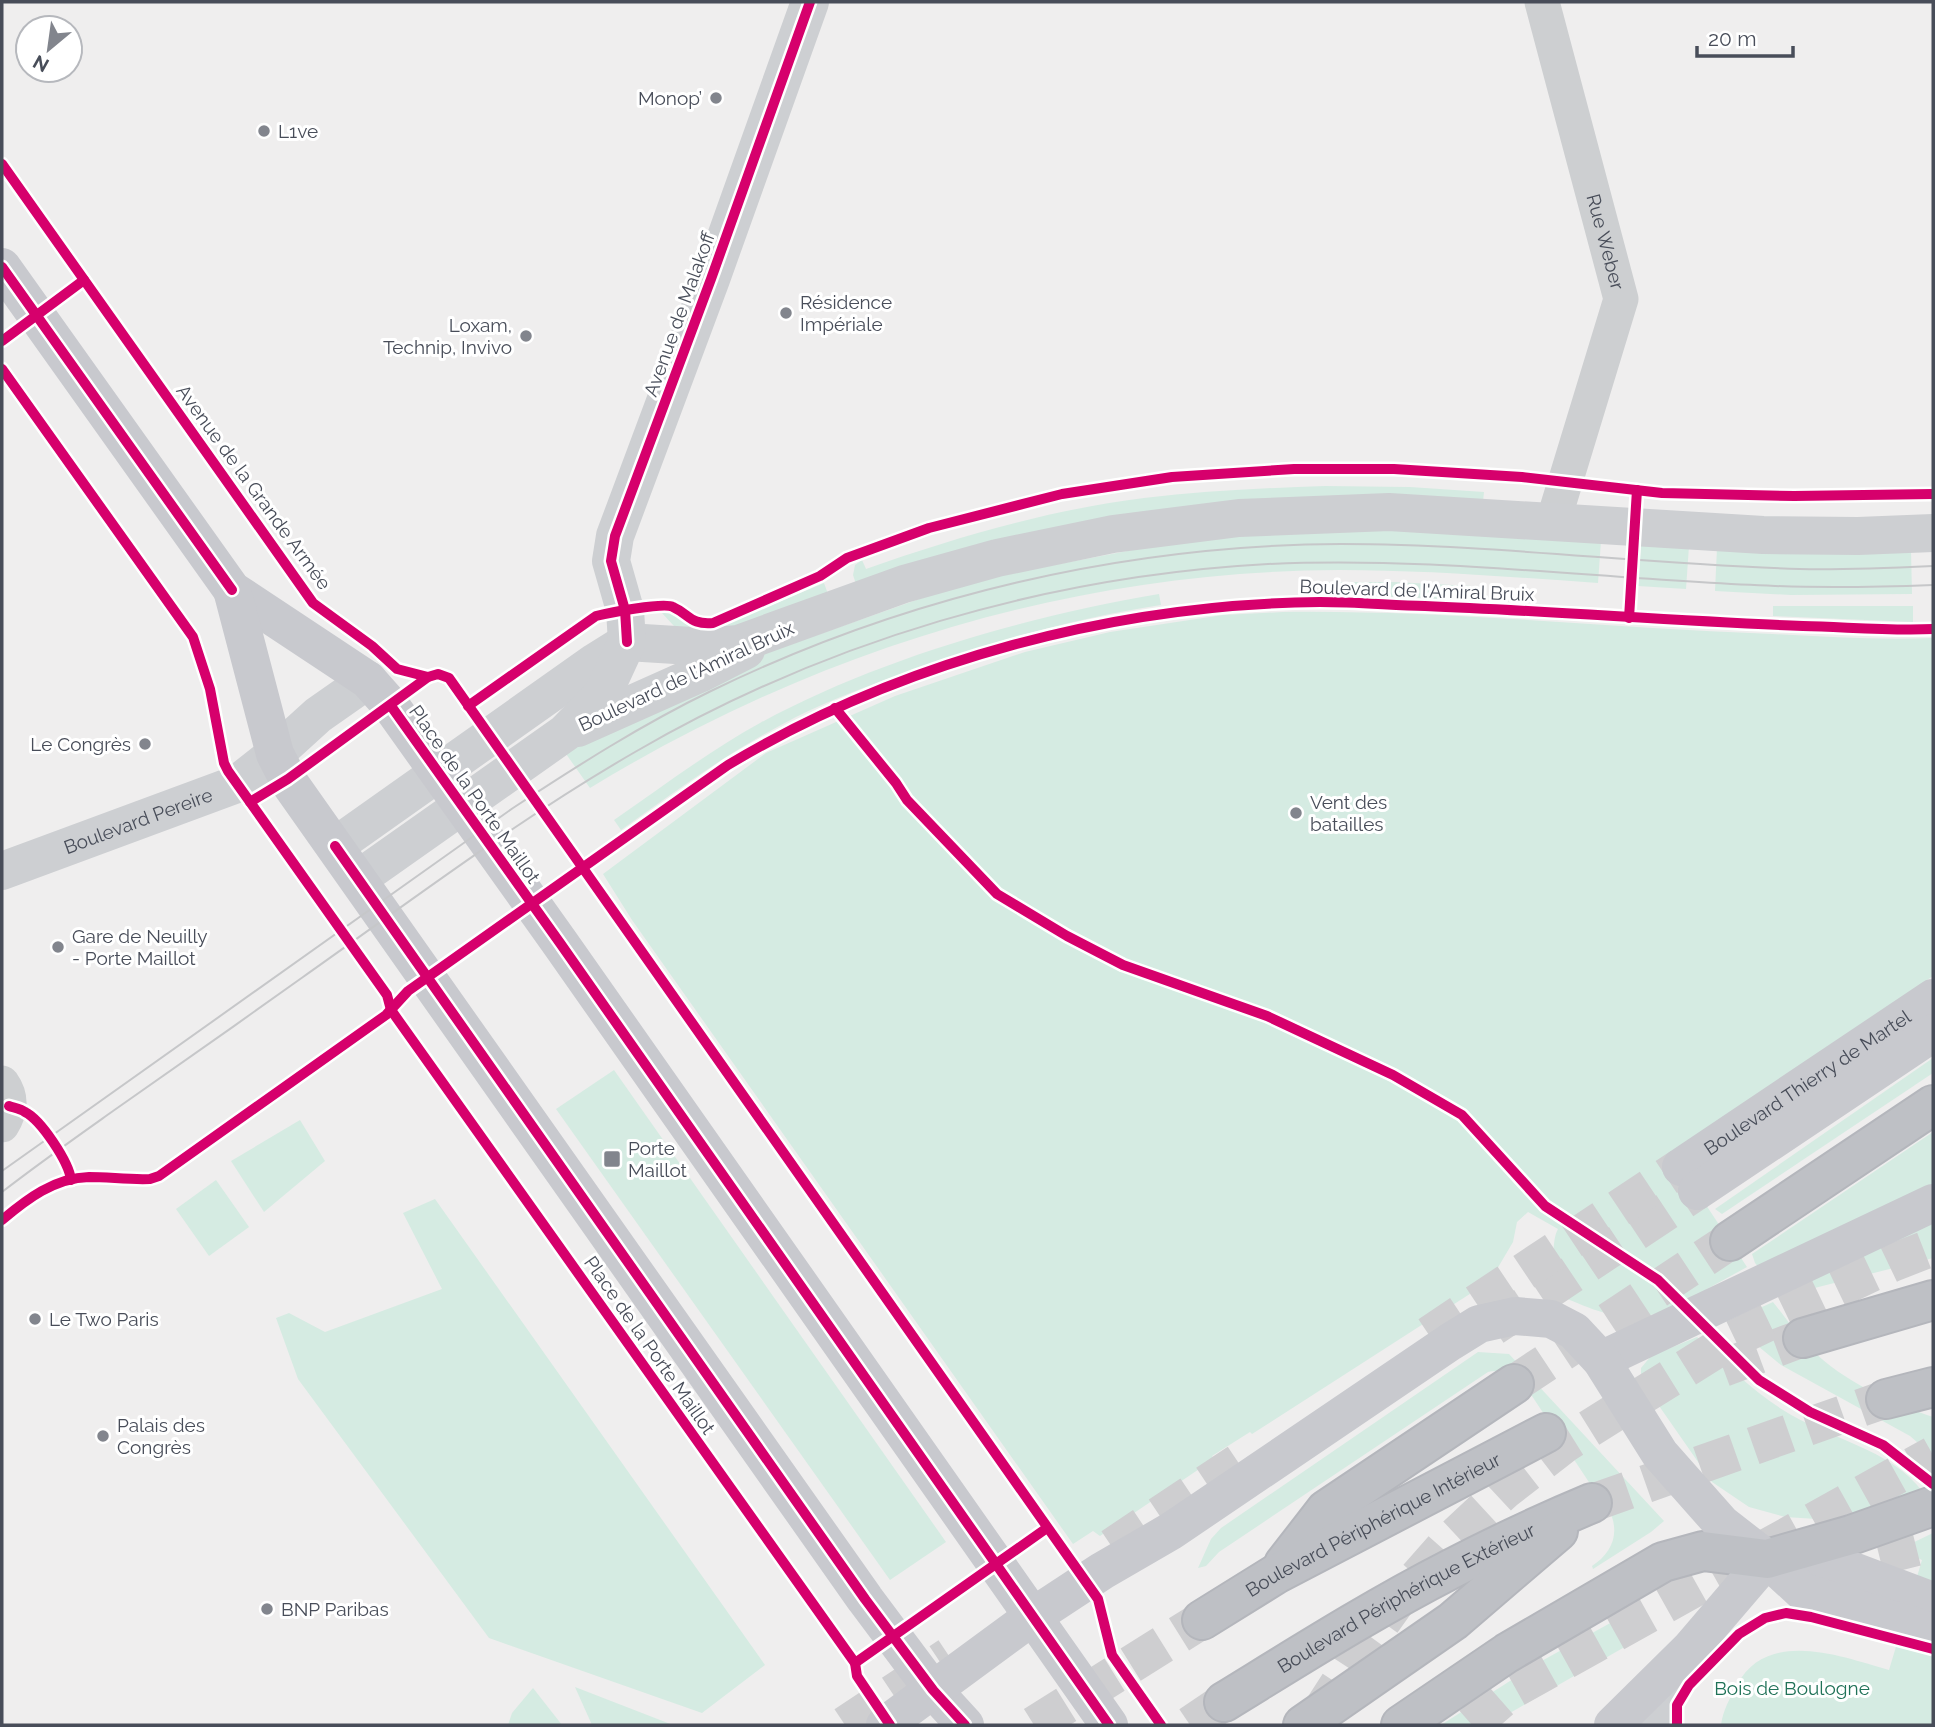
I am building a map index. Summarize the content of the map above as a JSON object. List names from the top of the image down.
{
  "streets": {
    "highway": ["Boulevard Périphérique Intérieur", "Boulevard Périphérique Extérieur"],
    "main road": ["Place de la Porte Maillot", "Boulevard Thierry de Martel"],
    "street": [
      "Rue Weber",
      "Avenue de Malakoff",
      "Boulevard de l'Amiral Bruix",
      "Boulevard Pereire"
    ],
    "cycle path": ["Avenue de la Grande Armée"]
  },
  "crossings": [
    ["Rue Weber", "Boulevard de l'Amiral Bruix"],
    ["Avenue de Malakoff", "Boulevard de l'Amiral Bruix"],
    ["Boulevard de l'Amiral Bruix", "Place de la Porte Maillot"],
    ["Place de la Porte Maillot", "Boulevard Pereire"]
  ],
  "parks": ["Bois de Boulogne"],
  "places": {
    "other": [
      "Monop’",
      "L1ve",
      "Résidence Impériale",
      "Loxam, Technip, Invivo",
      "Le Congrès",
      "Vent des batailles",
      "Gare de Neuilly - Porte Maillot",
      "Le Two Paris",
      "Palais des Congrès",
      "BNP Paribas"
    ],
    "transit": ["Porte Maillot"]
  },
  "scale_bar": "20 m",
  "north": "bottom left"
}
